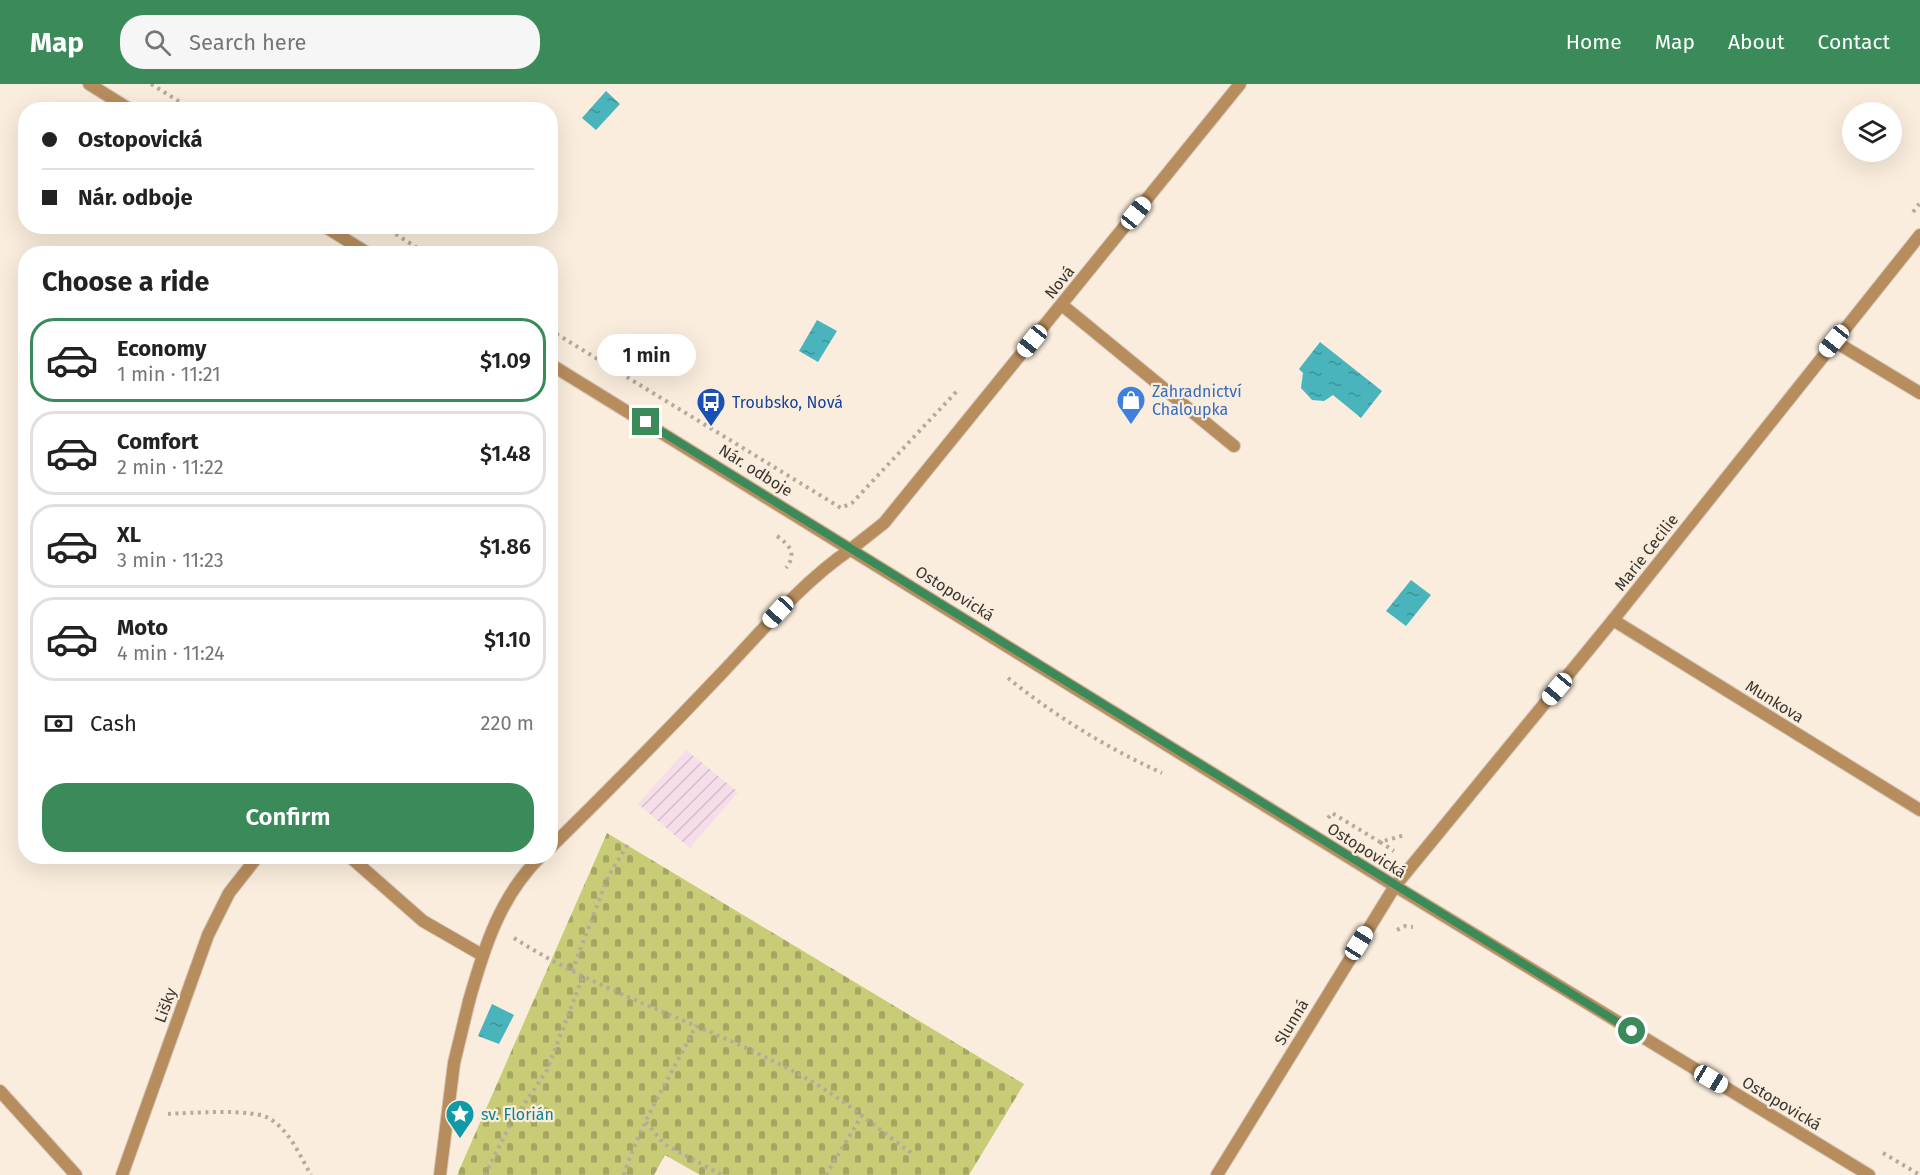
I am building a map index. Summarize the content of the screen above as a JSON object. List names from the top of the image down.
{
  "streets": {
    "street": [
      "Nová",
      "Nár. odboje",
      "Marie Cecilie",
      "Ostopovická",
      "Munkova",
      "Lišky",
      "Slunná"
    ]
  },
  "crossings": [
    ["Nová", "Nár. odboje"],
    ["Nová", "Ostopovická"],
    ["Nár. odboje", "Ostopovická"],
    ["Marie Cecilie", "Ostopovická"],
    ["Marie Cecilie", "Munkova"],
    ["Marie Cecilie", "Slunná"],
    ["Ostopovická", "Slunná"]
  ],
  "places": {
    "shop": ["Zahradnictví Chaloupka"],
    "bus stop": ["Troubsko, Nová"],
    "place": ["sv. Florián"]
  },
  "page": {
    "header": "Map",
    "search": "Search here",
    "nav": [
      "Home",
      "Map",
      "About",
      "Contact"
    ],
    "banner": ["Ostopovická", "Nár. odboje"],
    "heading": "Choose a ride",
    "list": [
      {
        "name": "Economy",
        "note": "1 min · 11:21",
        "value": "$1.09"
      },
      {
        "name": "Comfort",
        "note": "2 min · 11:22",
        "value": "$1.48"
      },
      {
        "name": "XL",
        "note": "3 min · 11:23",
        "value": "$1.86"
      },
      {
        "name": "Moto",
        "note": "4 min · 11:24",
        "value": "$1.10"
      }
    ],
    "bubble": "1 min",
    "pay": ["Cash", "220 m"],
    "buttons": "Confirm"
  }
}
